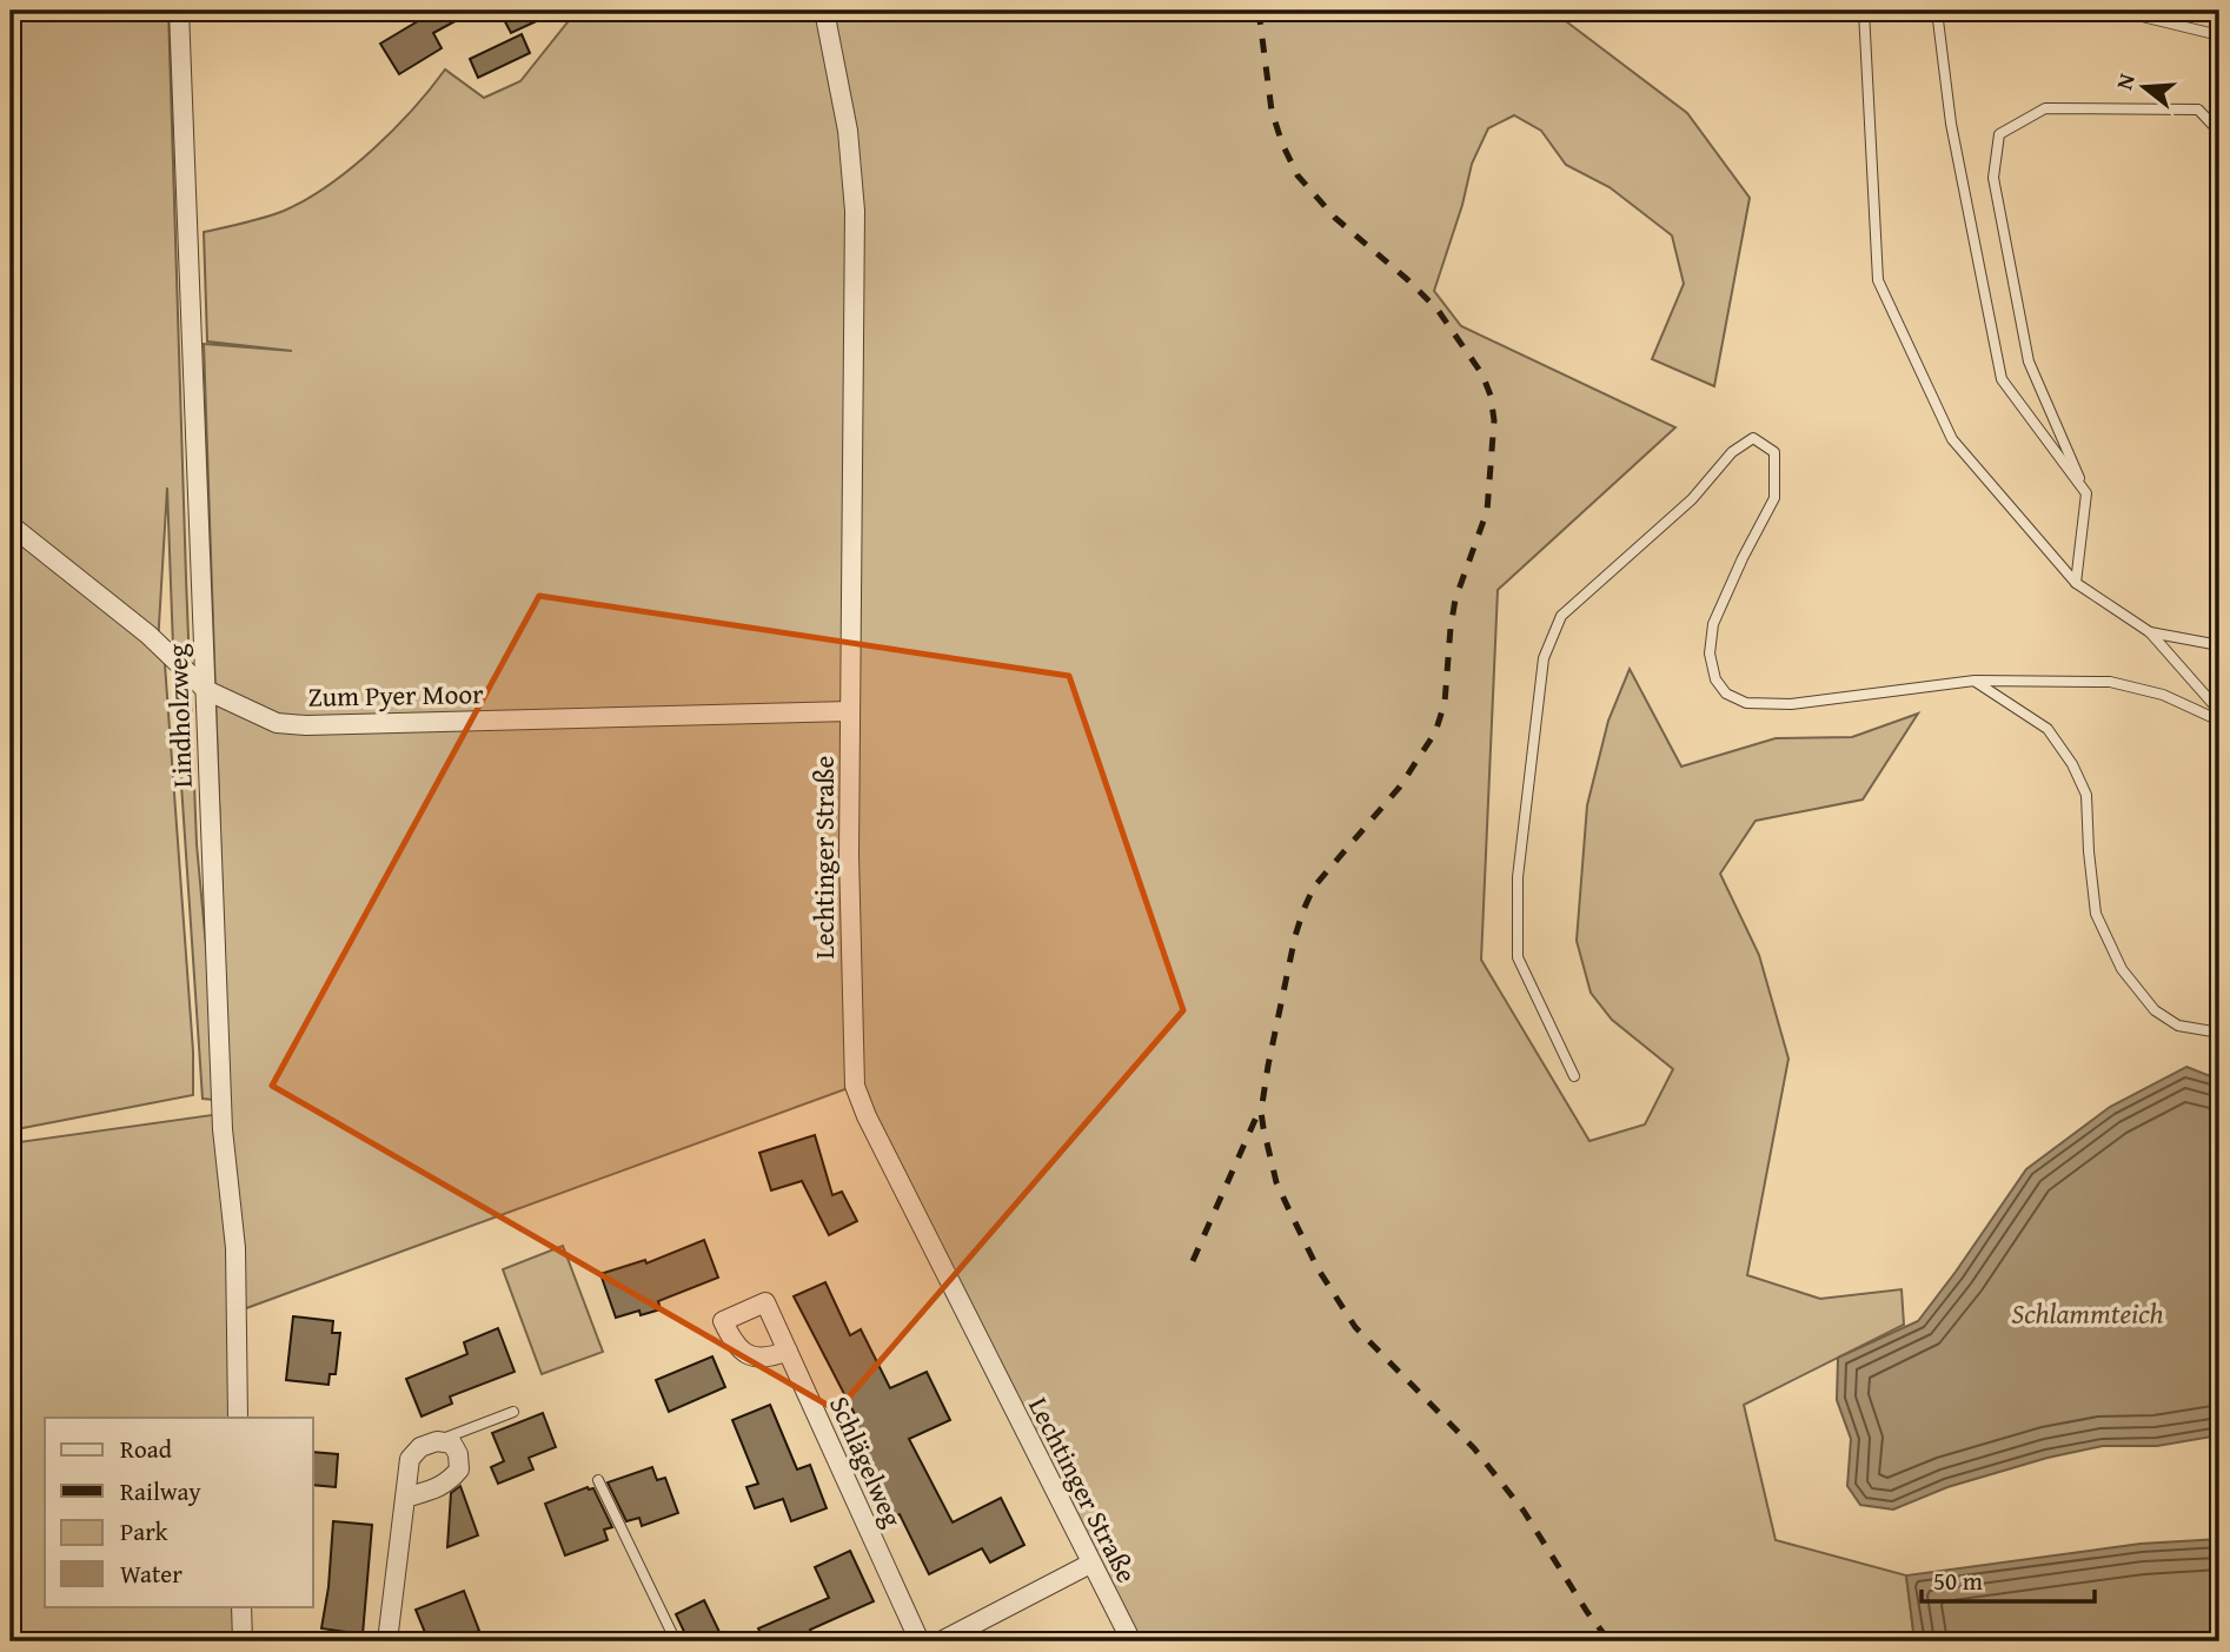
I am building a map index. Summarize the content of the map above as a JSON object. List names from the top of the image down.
{
  "streets": {
    "street": [
      "Zum Pyer Moor",
      "Lindholzweg",
      "Lechtinger Straße",
      "Schlägelweg"
    ]
  },
  "crossings": [
    ["Zum Pyer Moor", "Lindholzweg"],
    ["Zum Pyer Moor", "Lechtinger Straße"]
  ],
  "water": ["Schlammteich"],
  "legend": [
    "Road",
    "Railway",
    "Park",
    "Water"
  ],
  "scale_bar": "50 m",
  "north": "left"
}
